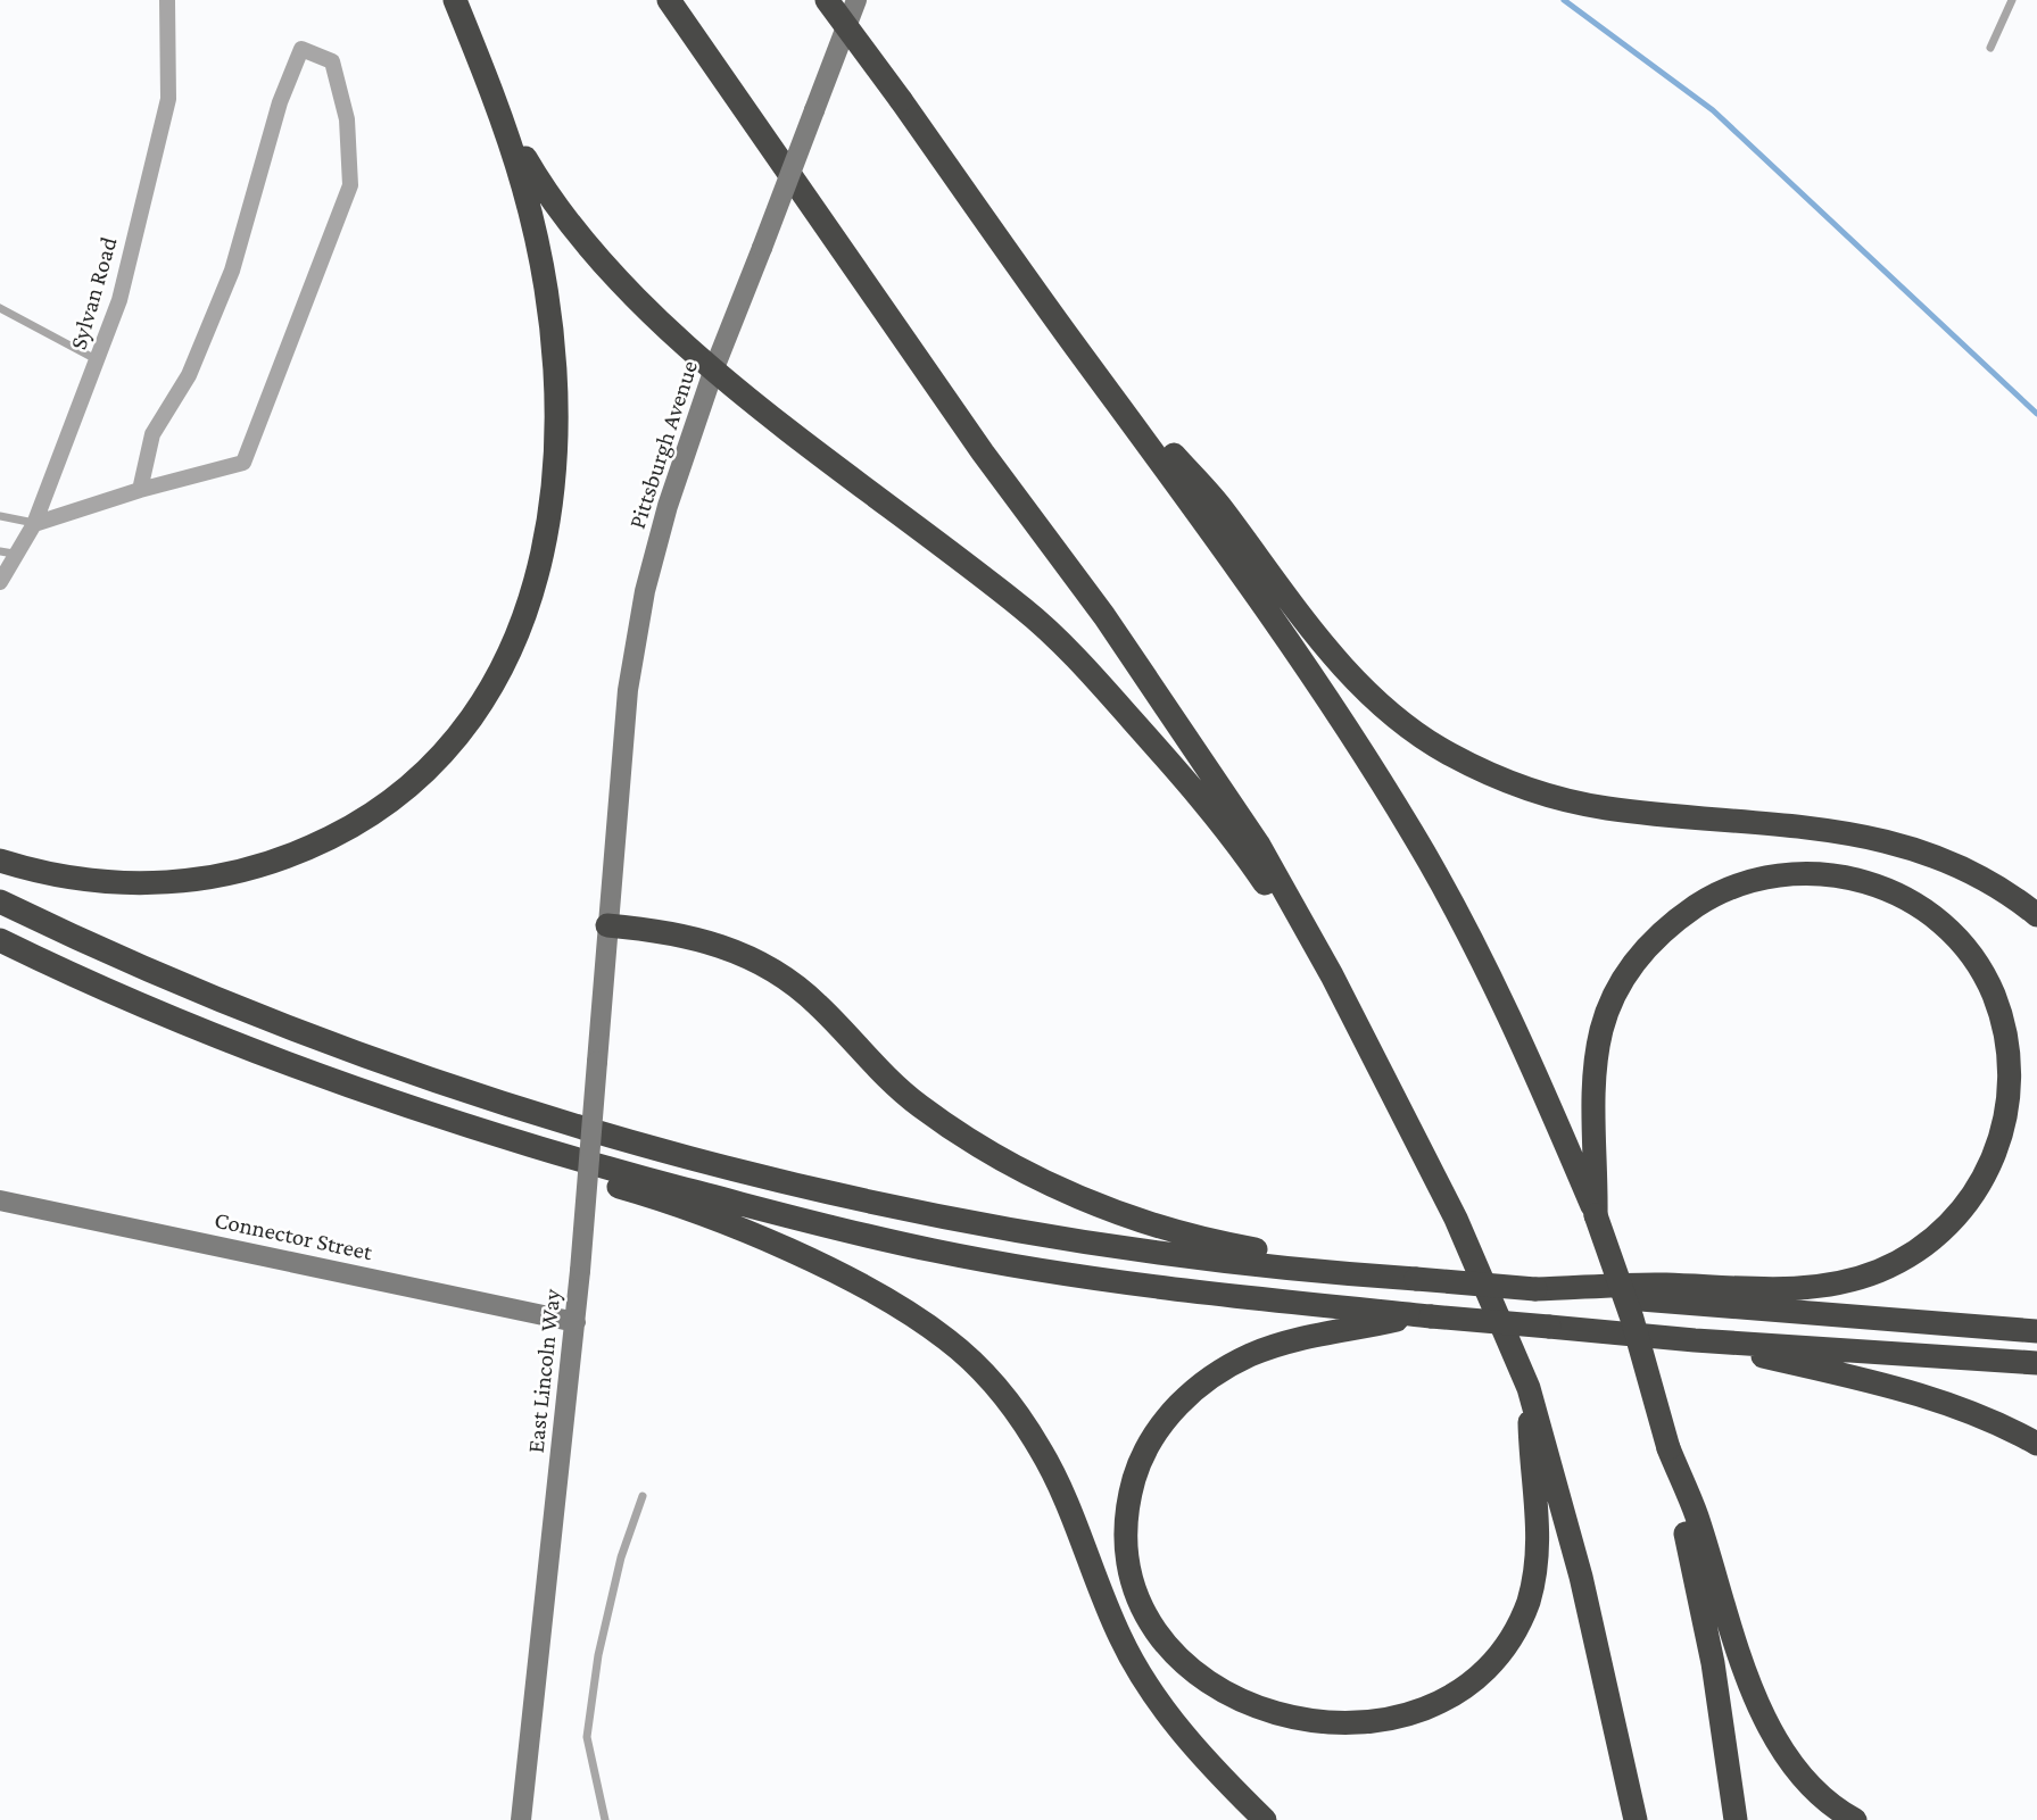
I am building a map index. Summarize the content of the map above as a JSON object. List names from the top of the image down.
{
  "streets": {
    "main road": ["Pittsburgh Avenue", "Connector Street", "East Lincoln Way"],
    "street": ["Sylvan Road"]
  },
  "crossings": [
    ["Pittsburgh Avenue", "East Lincoln Way"],
    ["Connector Street", "East Lincoln Way"]
  ]
}
